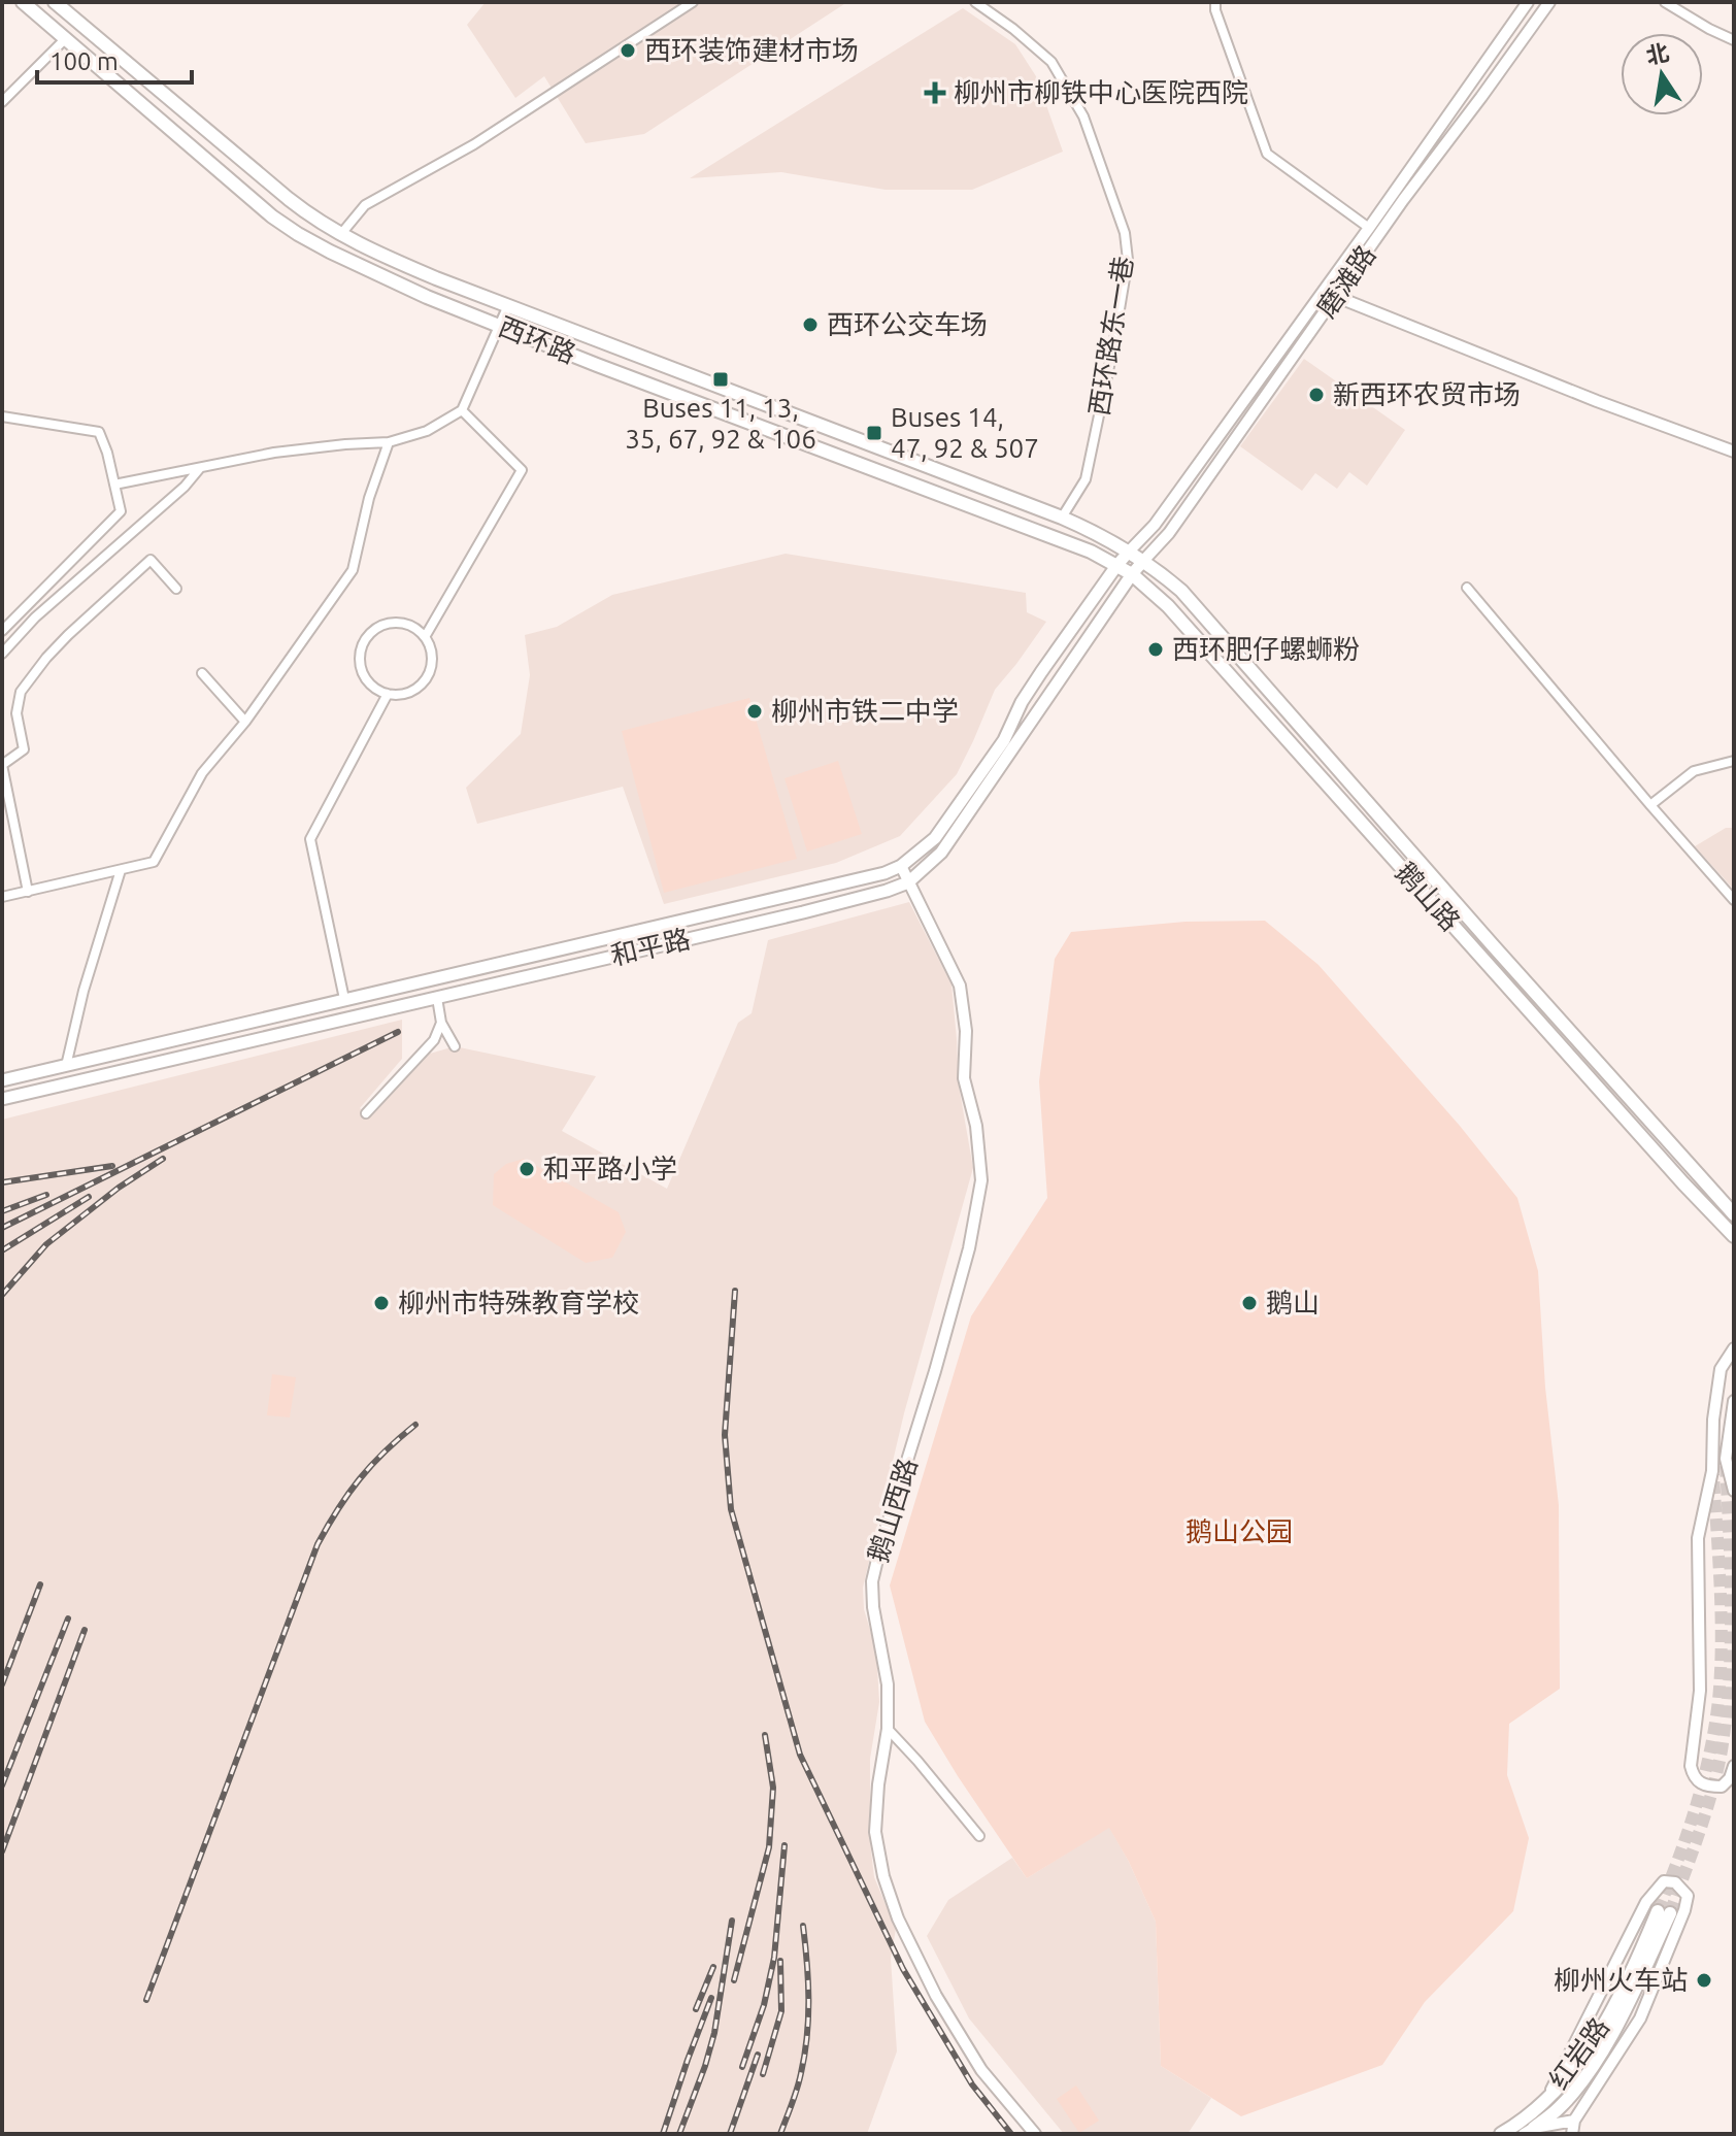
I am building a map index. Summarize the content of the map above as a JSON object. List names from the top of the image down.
{
  "streets": {
    "main road": [
      "西环路",
      "鹅山路",
      "和平路",
      "红岩路"
    ],
    "street": ["磨滩路", "西环路东一巷", "鹅山西路"]
  },
  "crossings": [
    ["磨滩路", "西环路"],
    ["磨滩路", "鹅山路"],
    ["磨滩路", "和平路"],
    ["西环路东一巷", "西环路"],
    ["西环路", "鹅山路"],
    ["西环路", "和平路"],
    ["鹅山路", "和平路"],
    ["和平路", "鹅山西路"]
  ],
  "parks": ["鹅山公园"],
  "places": {
    "other": [
      "西环装饰建材市场",
      "西环公交车场",
      "新西环农贸市场",
      "西环肥仔螺蛳粉",
      "柳州市铁二中学",
      "和平路小学",
      "柳州市特殊教育学校",
      "鹅山",
      "柳州火车站"
    ],
    "health": ["柳州市柳铁中心医院西院"],
    "transit": ["Buses 11, 13, 35, 67, 92 & 106", "Buses 14, 47, 92 & 507"]
  },
  "scale_bar": "100 m",
  "north": "top"
}
